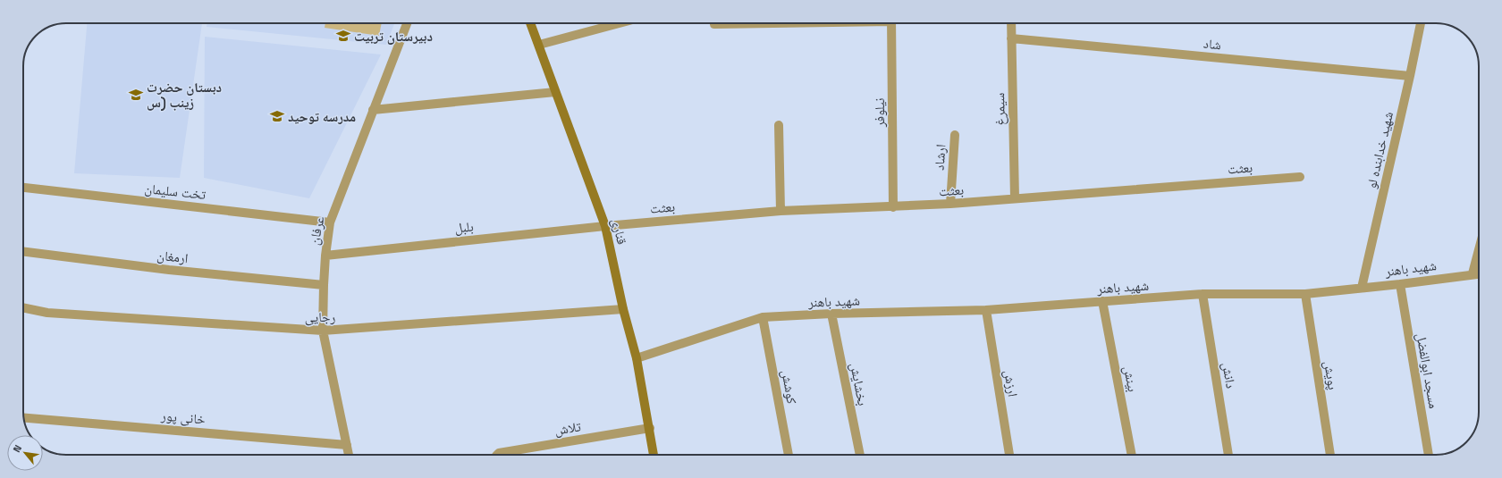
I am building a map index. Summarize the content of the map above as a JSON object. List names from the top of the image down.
{
  "streets": {
    "street": [
      "شاد",
      "سیمرغ",
      "نیلوفر",
      "شهید خدابنده لو",
      "ارشاد",
      "بعثت",
      "تخت سلیمان",
      "بلبل",
      "عرفان",
      "قناری",
      "ارمغان",
      "شهید باهنر",
      "رجایی",
      "مسجد ابوالفضل",
      "دانش",
      "پویش",
      "بینش",
      "ارزش",
      "بخشایش",
      "کوشش",
      "خانی پور",
      "تلاش"
    ]
  },
  "crossings": [
    ["شاد", "سیمرغ"],
    ["شاد", "شهید خدابنده لو"],
    ["سیمرغ", "بعثت"],
    ["نیلوفر", "بعثت"],
    ["شهید خدابنده لو", "شهید باهنر"],
    ["ارشاد", "بعثت"],
    ["بعثت", "بلبل"],
    ["بعثت", "قناری"],
    ["تخت سلیمان", "عرفان"],
    ["بلبل", "عرفان"],
    ["بلبل", "قناری"],
    ["عرفان", "ارمغان"],
    ["عرفان", "رجایی"],
    ["عرفان", "خانی پور"],
    ["قناری", "شهید باهنر"],
    ["قناری", "رجایی"],
    ["قناری", "تلاش"],
    ["شهید باهنر", "مسجد ابوالفضل"],
    ["شهید باهنر", "دانش"],
    ["شهید باهنر", "پویش"],
    ["شهید باهنر", "بینش"],
    ["شهید باهنر", "ارزش"],
    ["شهید باهنر", "بخشایش"],
    ["شهید باهنر", "کوشش"]
  ],
  "places": {
    "school or university": ["دبیرستان تربیت", "دبستان حضرت زینب (س", "مدرسه توحید"]
  },
  "north": "top left"
}
